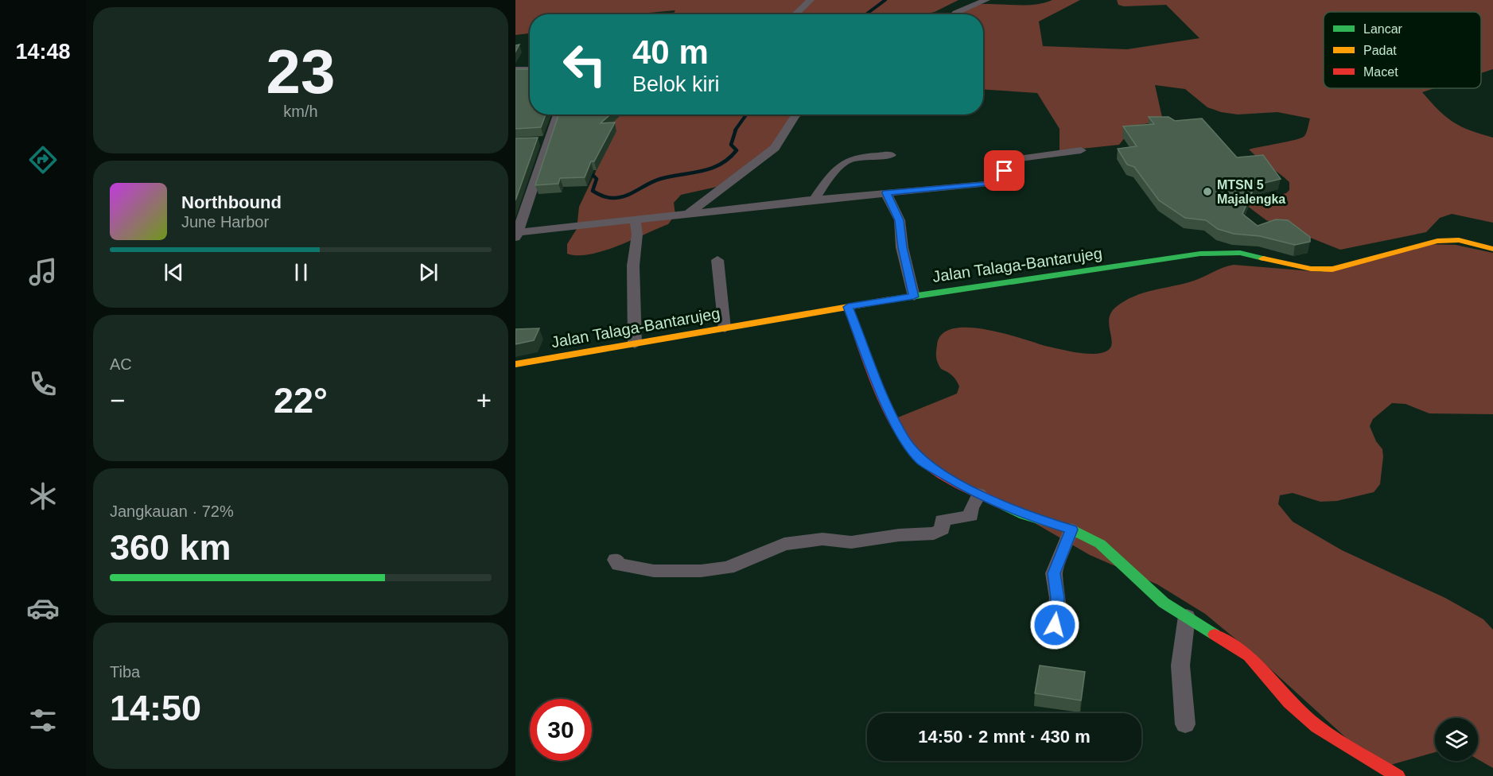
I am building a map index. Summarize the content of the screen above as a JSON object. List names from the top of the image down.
{
  "streets": {
    "main road": ["Jalan Talaga-Bantarujeg"]
  },
  "places": ["MTSN 5 Majalengka"],
  "legend": ["Lancar", "Padat", "Macet"],
  "page": {
    "tabs": "14:48",
    "tile": [
      ["23", "km/h"],
      "AC",
      ["Jangkauan · 72%", "360 km"],
      ["Tiba", "14:50"]
    ],
    "turn": ["40 m", "Belok kiri"],
    "song": ["Northbound", "June Harbor"],
    "heat": ["−", "22°", "+"],
    "limit": "30",
    "trip": "14:50 · 2 mnt · 430 m"
  }
}
